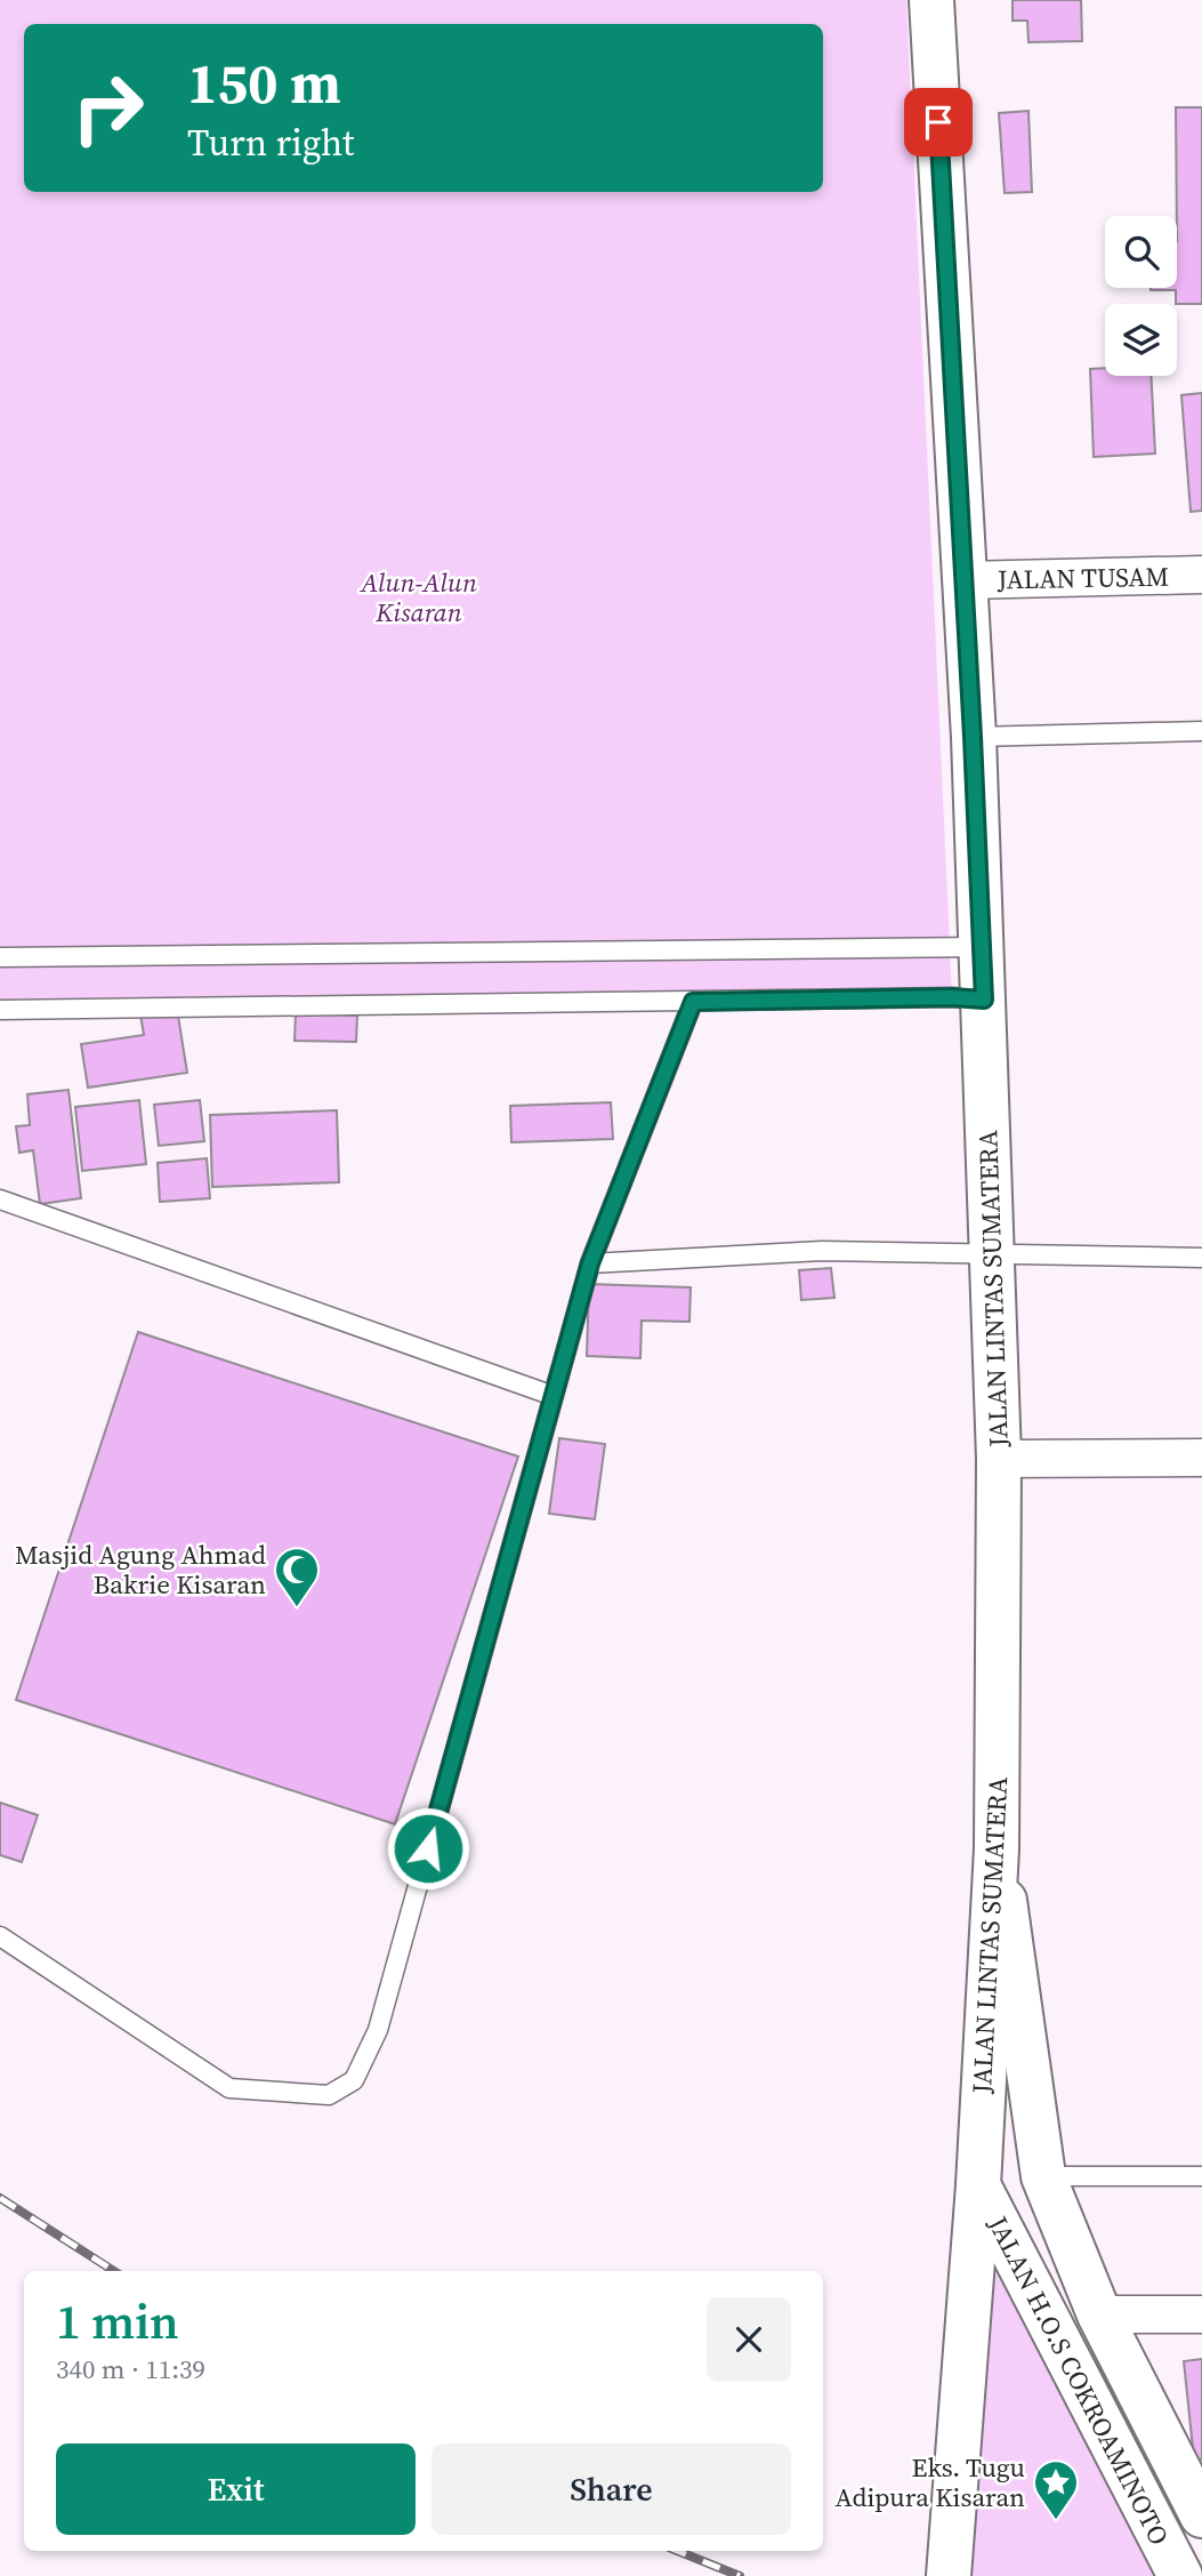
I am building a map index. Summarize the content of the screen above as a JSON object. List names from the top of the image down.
{
  "streets": {
    "main road": ["JALAN LINTAS SUMATERA", "JALAN H.O.S COKROAMINOTO"],
    "street": ["JALAN TUSAM"]
  },
  "crossings": [
    ["JALAN TUSAM", "JALAN LINTAS SUMATERA"],
    ["JALAN LINTAS SUMATERA", "JALAN H.O.S COKROAMINOTO"]
  ],
  "parks": ["Alun-Alun Kisaran"],
  "places": {
    "mosque": ["Masjid Agung Ahmad Bakrie Kisaran"],
    "place": ["Eks. Tugu Adipura Kisaran"]
  },
  "page": {
    "turn": ["150 m", "Turn right"],
    "heading": ["1 min", "340 m · 11:39"],
    "buttons": ["Exit", "Share"]
  }
}
